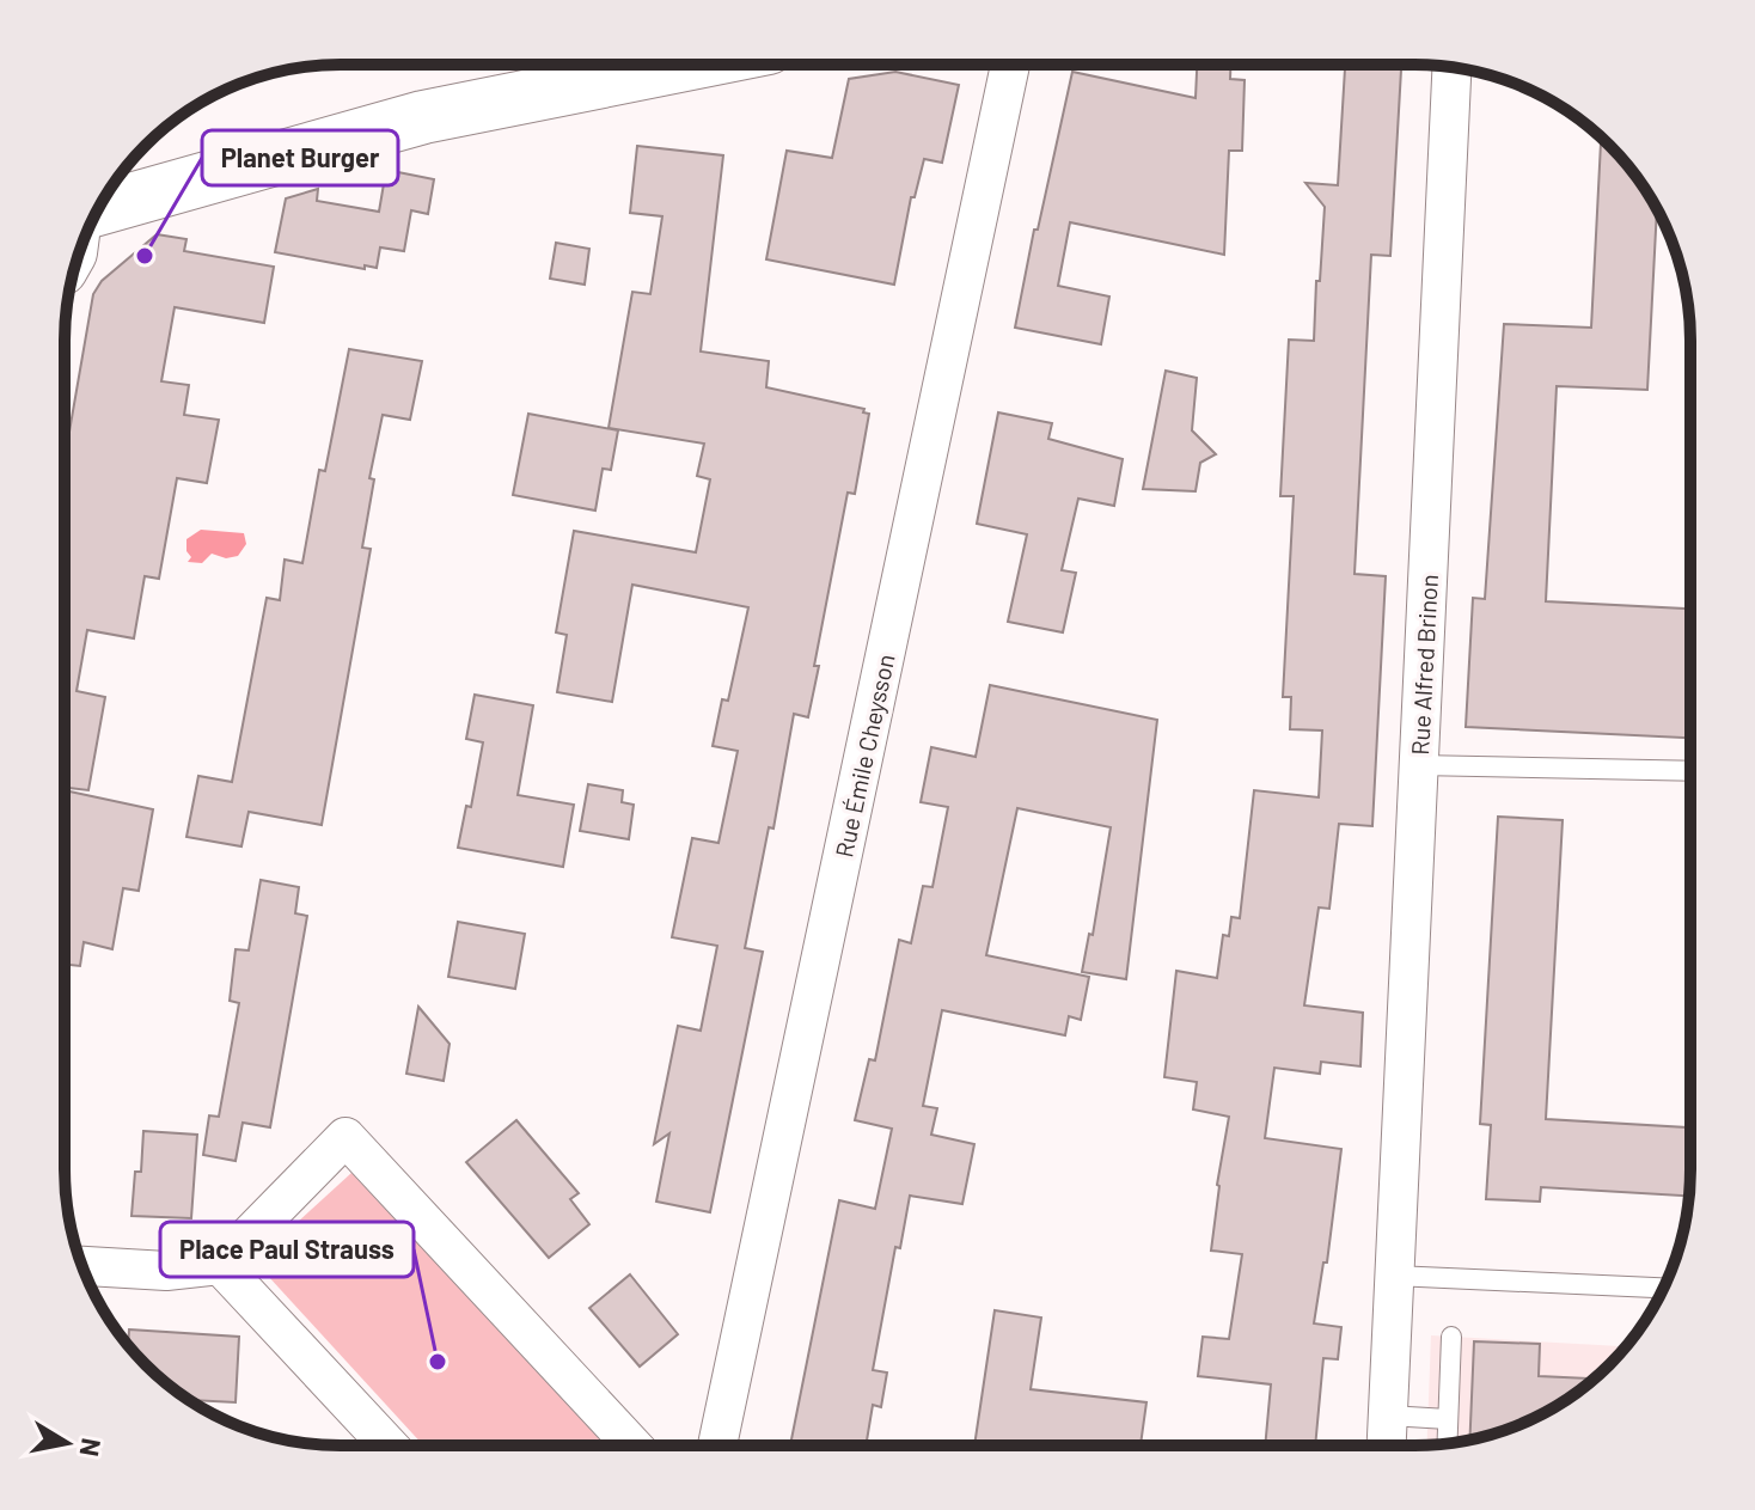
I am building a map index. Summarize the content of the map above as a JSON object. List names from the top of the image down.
{
  "streets": {
    "street": ["Rue Alfred Brinon", "Rue Émile Cheysson"]
  },
  "places": ["Planet Burger", "Place Paul Strauss"],
  "north": "right"
}
